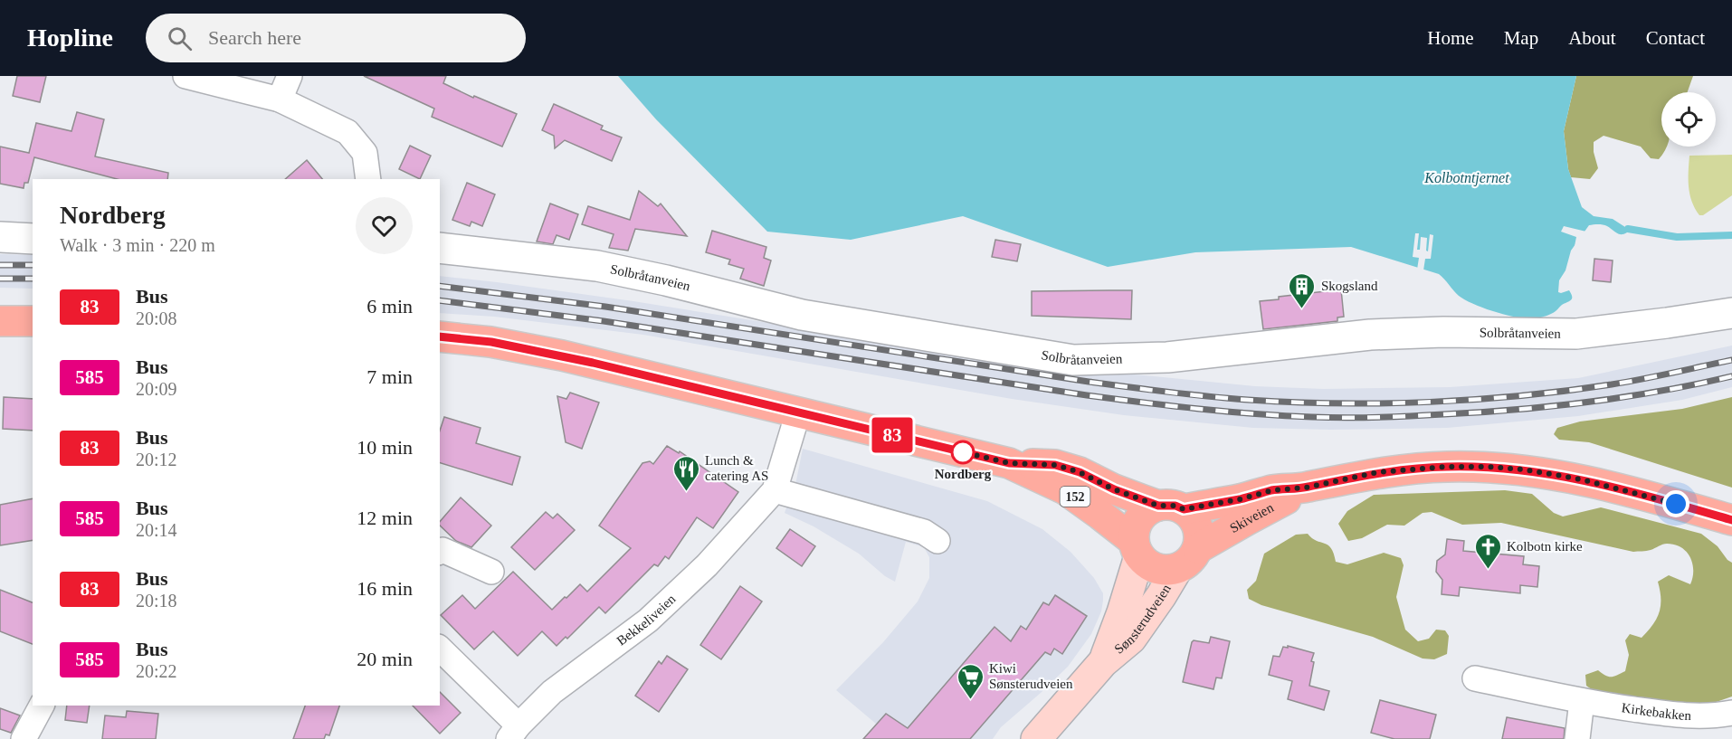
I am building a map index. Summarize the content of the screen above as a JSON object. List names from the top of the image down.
{
  "streets": {
    "main road": ["152", "Skiveien", "Sønsterudveien"],
    "street": ["Solbråtanveien", "Bekkeliveien", "Kirkebakken"]
  },
  "crossings": [
    ["152", "Skiveien"],
    ["152", "Sønsterudveien"],
    ["152", "Bekkeliveien"],
    ["Skiveien", "Sønsterudveien"]
  ],
  "water": ["Kolbotntjernet"],
  "places": {
    "building": ["Skogsland"],
    "other": ["Nordberg"],
    "restaurant": ["Lunch & catering AS"],
    "church": ["Kolbotn kirke"],
    "supermarket": ["Kiwi Sønsterudveien"]
  },
  "lines": ["bus line 83"],
  "page": {
    "header": "Hopline",
    "search": "Search here",
    "nav": [
      "Home",
      "Map",
      "About",
      "Contact"
    ],
    "on_map": "83",
    "heading": ["Nordberg", "Walk · 3 min · 220 m"],
    "list": [
      {
        "mark": "83",
        "name": "Bus",
        "note": "20:08",
        "value": "6 min"
      },
      {
        "mark": "585",
        "name": "Bus",
        "note": "20:09",
        "value": "7 min"
      },
      {
        "mark": "83",
        "name": "Bus",
        "note": "20:12",
        "value": "10 min"
      },
      {
        "mark": "585",
        "name": "Bus",
        "note": "20:14",
        "value": "12 min"
      },
      {
        "mark": "83",
        "name": "Bus",
        "note": "20:18",
        "value": "16 min"
      },
      {
        "mark": "585",
        "name": "Bus",
        "note": "20:22",
        "value": "20 min"
      }
    ]
  }
}
